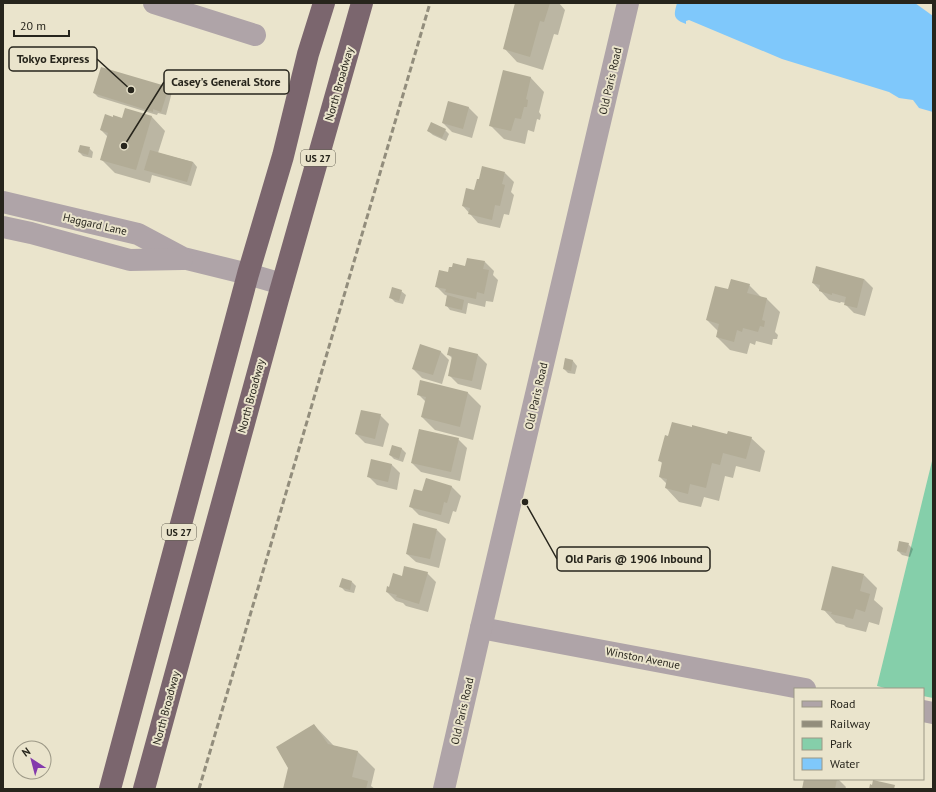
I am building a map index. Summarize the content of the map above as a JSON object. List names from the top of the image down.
{
  "streets": {
    "highway": ["North Broadway", "US 27"],
    "street": ["Old Paris Road", "Haggard Lane", "Winston Avenue"]
  },
  "crossings": [
    ["Old Paris Road", "Winston Avenue"],
    ["North Broadway", "Haggard Lane"],
    ["US 27", "Haggard Lane"]
  ],
  "places": ["Tokyo Express", "Casey's General Store", "Old Paris @ 1906 Inbound"],
  "legend": [
    "Road",
    "Railway",
    "Park",
    "Water"
  ],
  "scale_bar": "20 m",
  "north": "top left"
}
